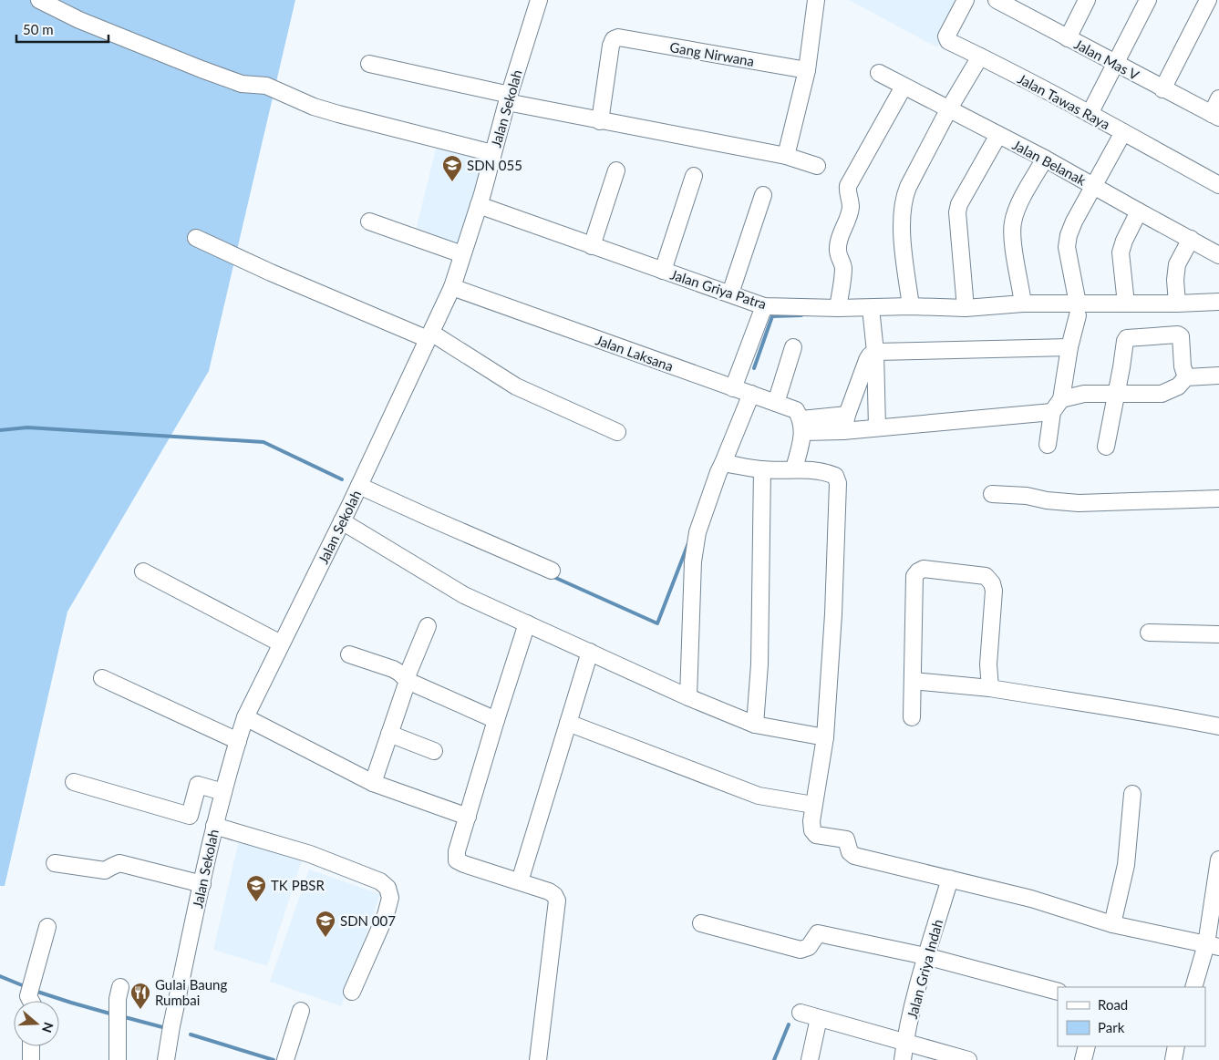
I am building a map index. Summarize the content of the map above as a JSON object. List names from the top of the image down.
{
  "streets": {
    "street": [
      "Gang Nirwana",
      "Jalan Mas V",
      "Jalan Tawas Raya",
      "Jalan Sekolah",
      "Jalan Belanak",
      "Jalan Griya Patra",
      "Jalan Laksana",
      "Jalan Griya Indah"
    ]
  },
  "crossings": [
    ["Jalan Sekolah", "Jalan Griya Patra"],
    ["Jalan Sekolah", "Jalan Laksana"]
  ],
  "places": {
    "school or university": ["SDN 055", "TK PBSR", "SDN 007"],
    "restaurant": ["Gulai Baung Rumbai"]
  },
  "legend": ["Road", "Park"],
  "scale_bar": "50 m",
  "north": "right"
}
